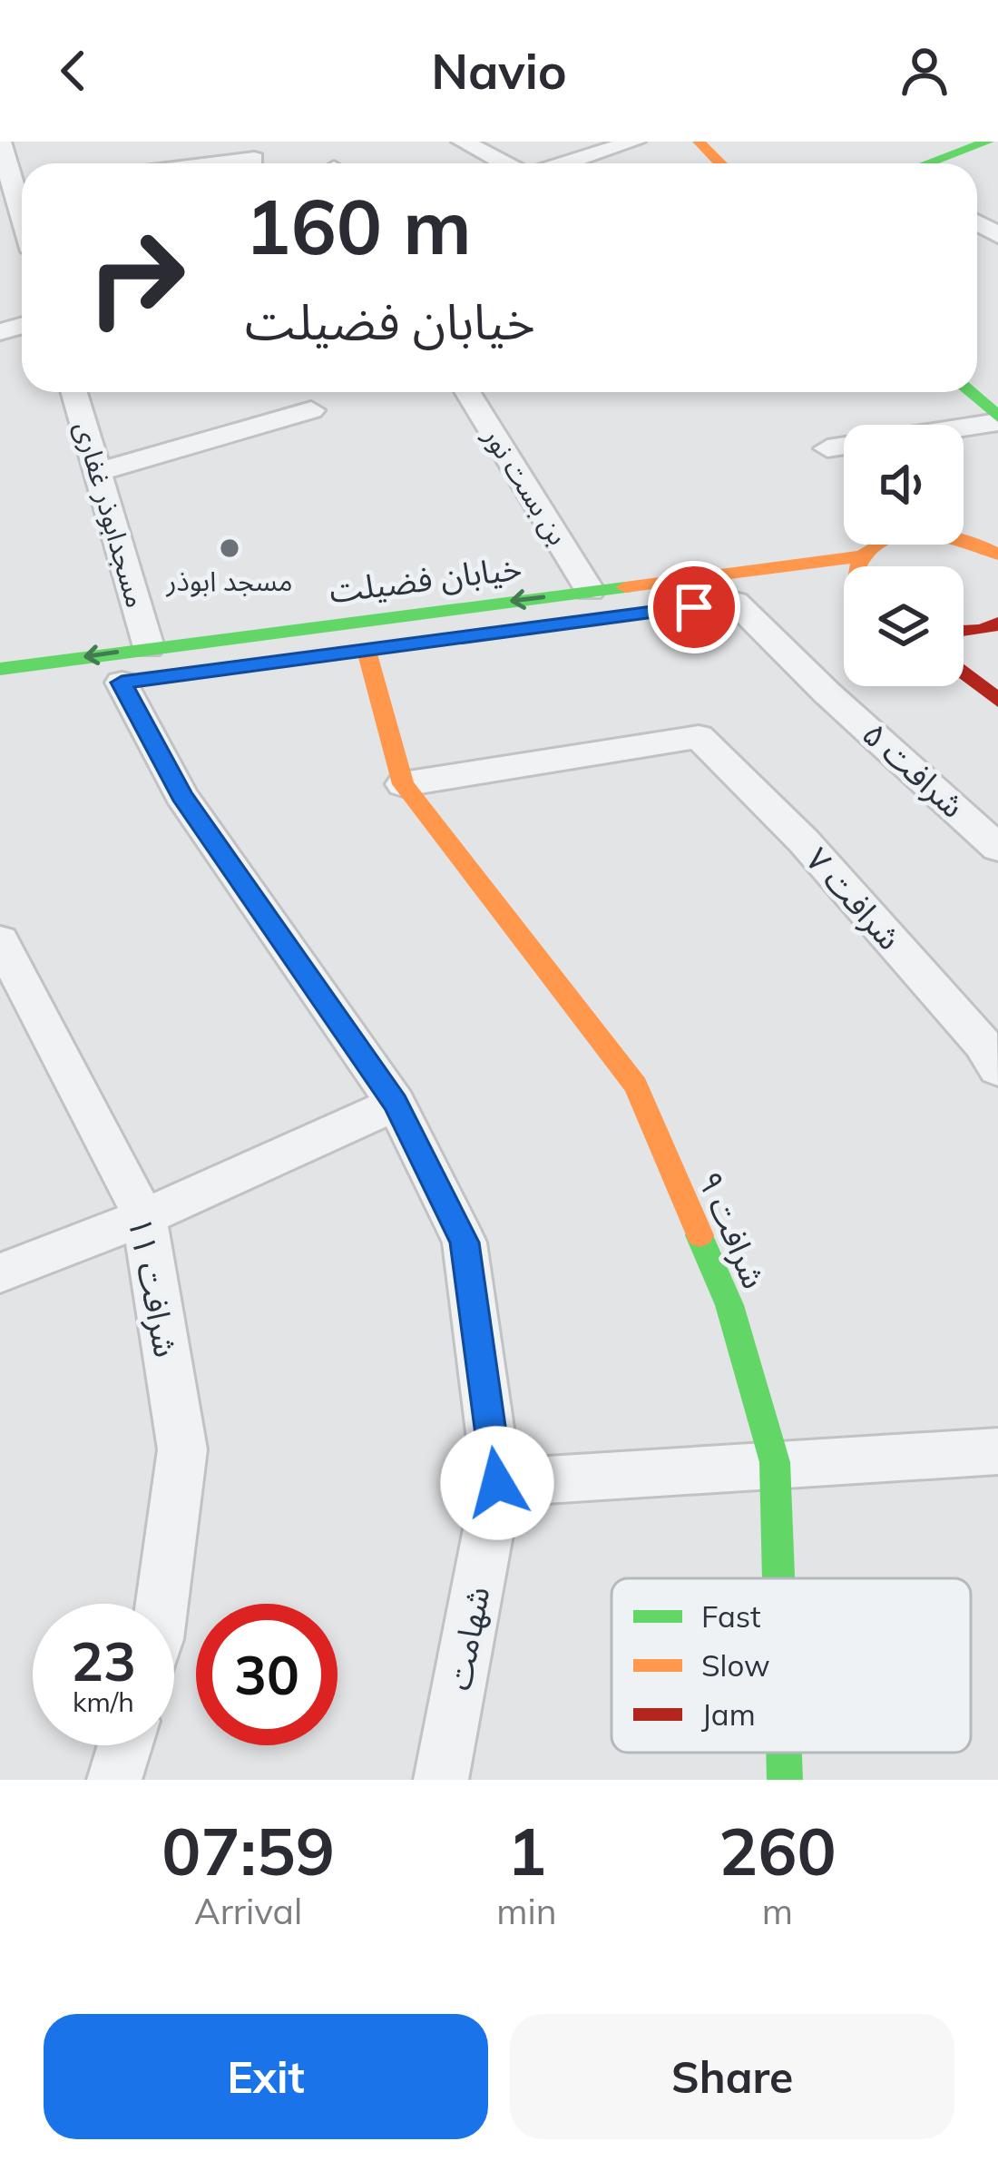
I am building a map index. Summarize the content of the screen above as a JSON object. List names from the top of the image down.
{
  "streets": {
    "street": [
      "بن بست نور",
      "مسجدابوذر غفاری",
      "خیابان فضیلت",
      "شرافت ۵",
      "شرافت ۷",
      "شرافت ۹",
      "شرافت ۱۱",
      "شهامت"
    ]
  },
  "crossings": [
    ["بن بست نور", "خیابان فضیلت"],
    ["مسجدابوذر غفاری", "خیابان فضیلت"],
    ["شرافت ۷", "شرافت ۹"]
  ],
  "places": ["مسجد ابوذر"],
  "legend": ["Fast", "Slow", "Jam"],
  "page": {
    "header": "Navio",
    "turn": ["160 m", "خیابان فضیلت"],
    "speed": "23 km/h",
    "limit": "30",
    "eta": [
      "07:59",
      "Arrival",
      "1",
      "min",
      "260",
      "m"
    ],
    "buttons": ["Exit", "Share"]
  }
}
